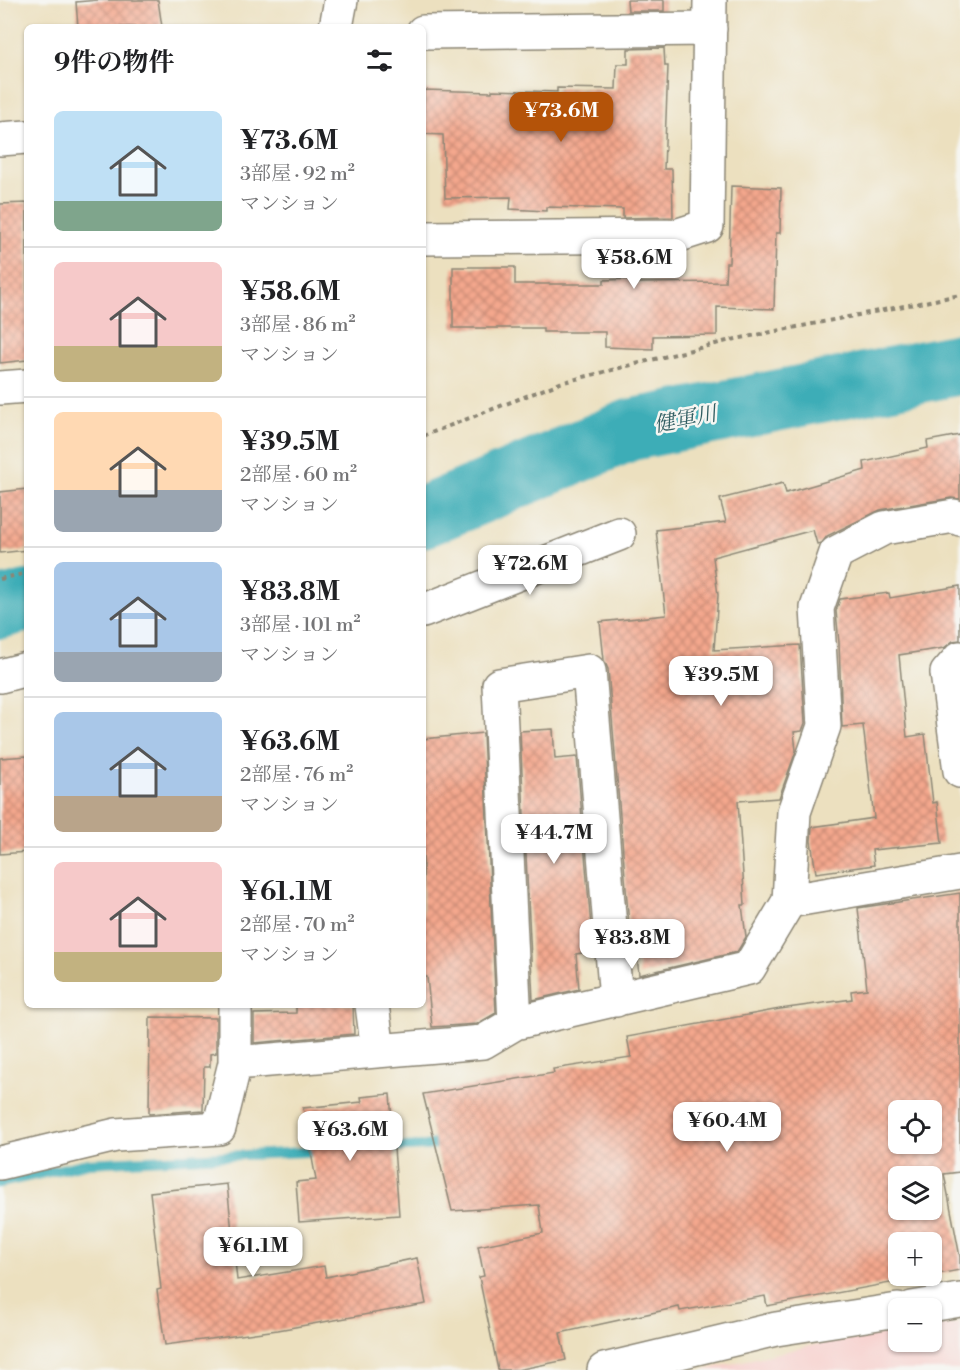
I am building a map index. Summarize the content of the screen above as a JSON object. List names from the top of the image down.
{
  "water": ["健軍川"],
  "page": {
    "heading": "9件の物件",
    "price": [
      "¥73.6M",
      "¥58.6M",
      "¥72.6M",
      "¥39.5M",
      "¥44.7M",
      "¥83.8M",
      "¥60.4M",
      "¥63.6M",
      "¥61.1M"
    ],
    "list": [
      {
        "name": "¥73.6M",
        "note": "3部屋 · 92 m² · マンション"
      },
      {
        "name": "¥58.6M",
        "note": "3部屋 · 86 m² · マンション"
      },
      {
        "name": "¥39.5M",
        "note": "2部屋 · 60 m² · マンション"
      },
      {
        "name": "¥83.8M",
        "note": "3部屋 · 101 m² · マンション"
      },
      {
        "name": "¥63.6M",
        "note": "2部屋 · 76 m² · マンション"
      },
      {
        "name": "¥61.1M",
        "note": "2部屋 · 70 m² · マンション"
      }
    ],
    "map_buttons": ["+", "−"]
  }
}
